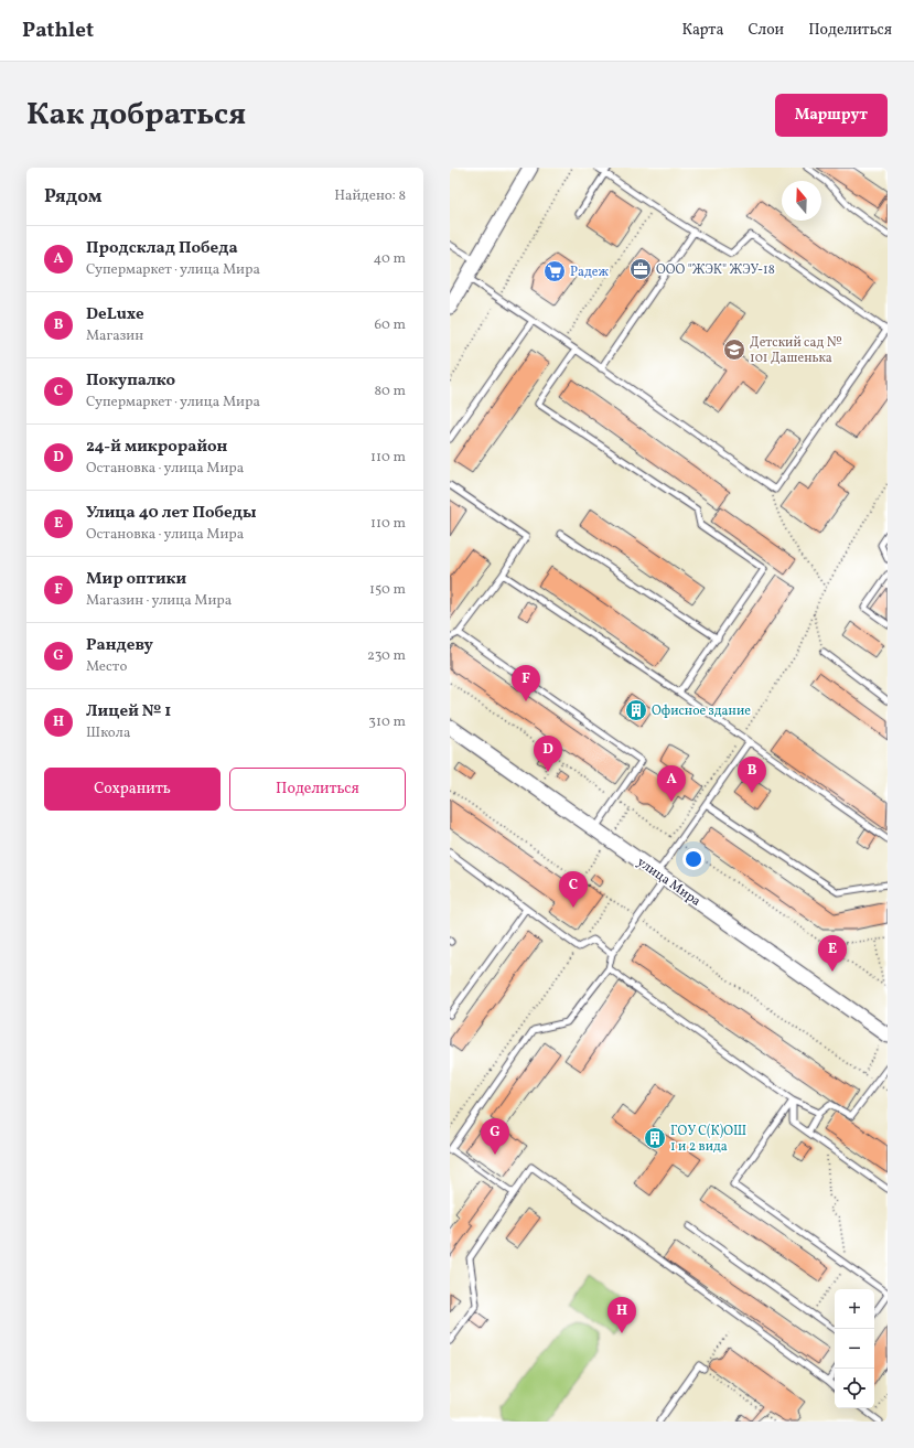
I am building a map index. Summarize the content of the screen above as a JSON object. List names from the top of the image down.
{
  "streets": {
    "street": ["улица Мира"]
  },
  "places": {
    "office": ["ООО \"ЖЭК\" ЖЭУ-18"],
    "supermarket": ["Радеж"],
    "school or university": ["Детский сад № 101 Дашенька"],
    "building": ["Офисное здание", "ГОУ С(К)ОШ 1 и 2 вида"]
  },
  "north": "top",
  "page": {
    "header": "Pathlet",
    "nav": ["Карта", "Слои", "Поделиться"],
    "title": "Как добраться",
    "buttons": [
      "Маршрут",
      ["Сохранить", "Поделиться"]
    ],
    "heading": ["Рядом", "Найдено: 8"],
    "list": [
      {
        "mark": "A",
        "name": "Продсклад Победа",
        "note": "Супермаркет · улица Мира",
        "value": "40 m"
      },
      {
        "mark": "B",
        "name": "DeLuxe",
        "note": "Магазин",
        "value": "60 m"
      },
      {
        "mark": "C",
        "name": "Покупалко",
        "note": "Супермаркет · улица Мира",
        "value": "80 m"
      },
      {
        "mark": "D",
        "name": "24-й микрорайон",
        "note": "Остановка · улица Мира",
        "value": "110 m"
      },
      {
        "mark": "E",
        "name": "Улица 40 лет Победы",
        "note": "Остановка · улица Мира",
        "value": "110 m"
      },
      {
        "mark": "F",
        "name": "Мир оптики",
        "note": "Магазин · улица Мира",
        "value": "150 m"
      },
      {
        "mark": "G",
        "name": "Рандеву",
        "note": "Место",
        "value": "230 m"
      },
      {
        "mark": "H",
        "name": "Лицей № 1",
        "note": "Школа",
        "value": "310 m"
      }
    ],
    "pins": [
      "F",
      "D",
      "B",
      "A",
      "C",
      "E",
      "G",
      "H"
    ],
    "map_buttons": ["+", "−"]
  }
}
